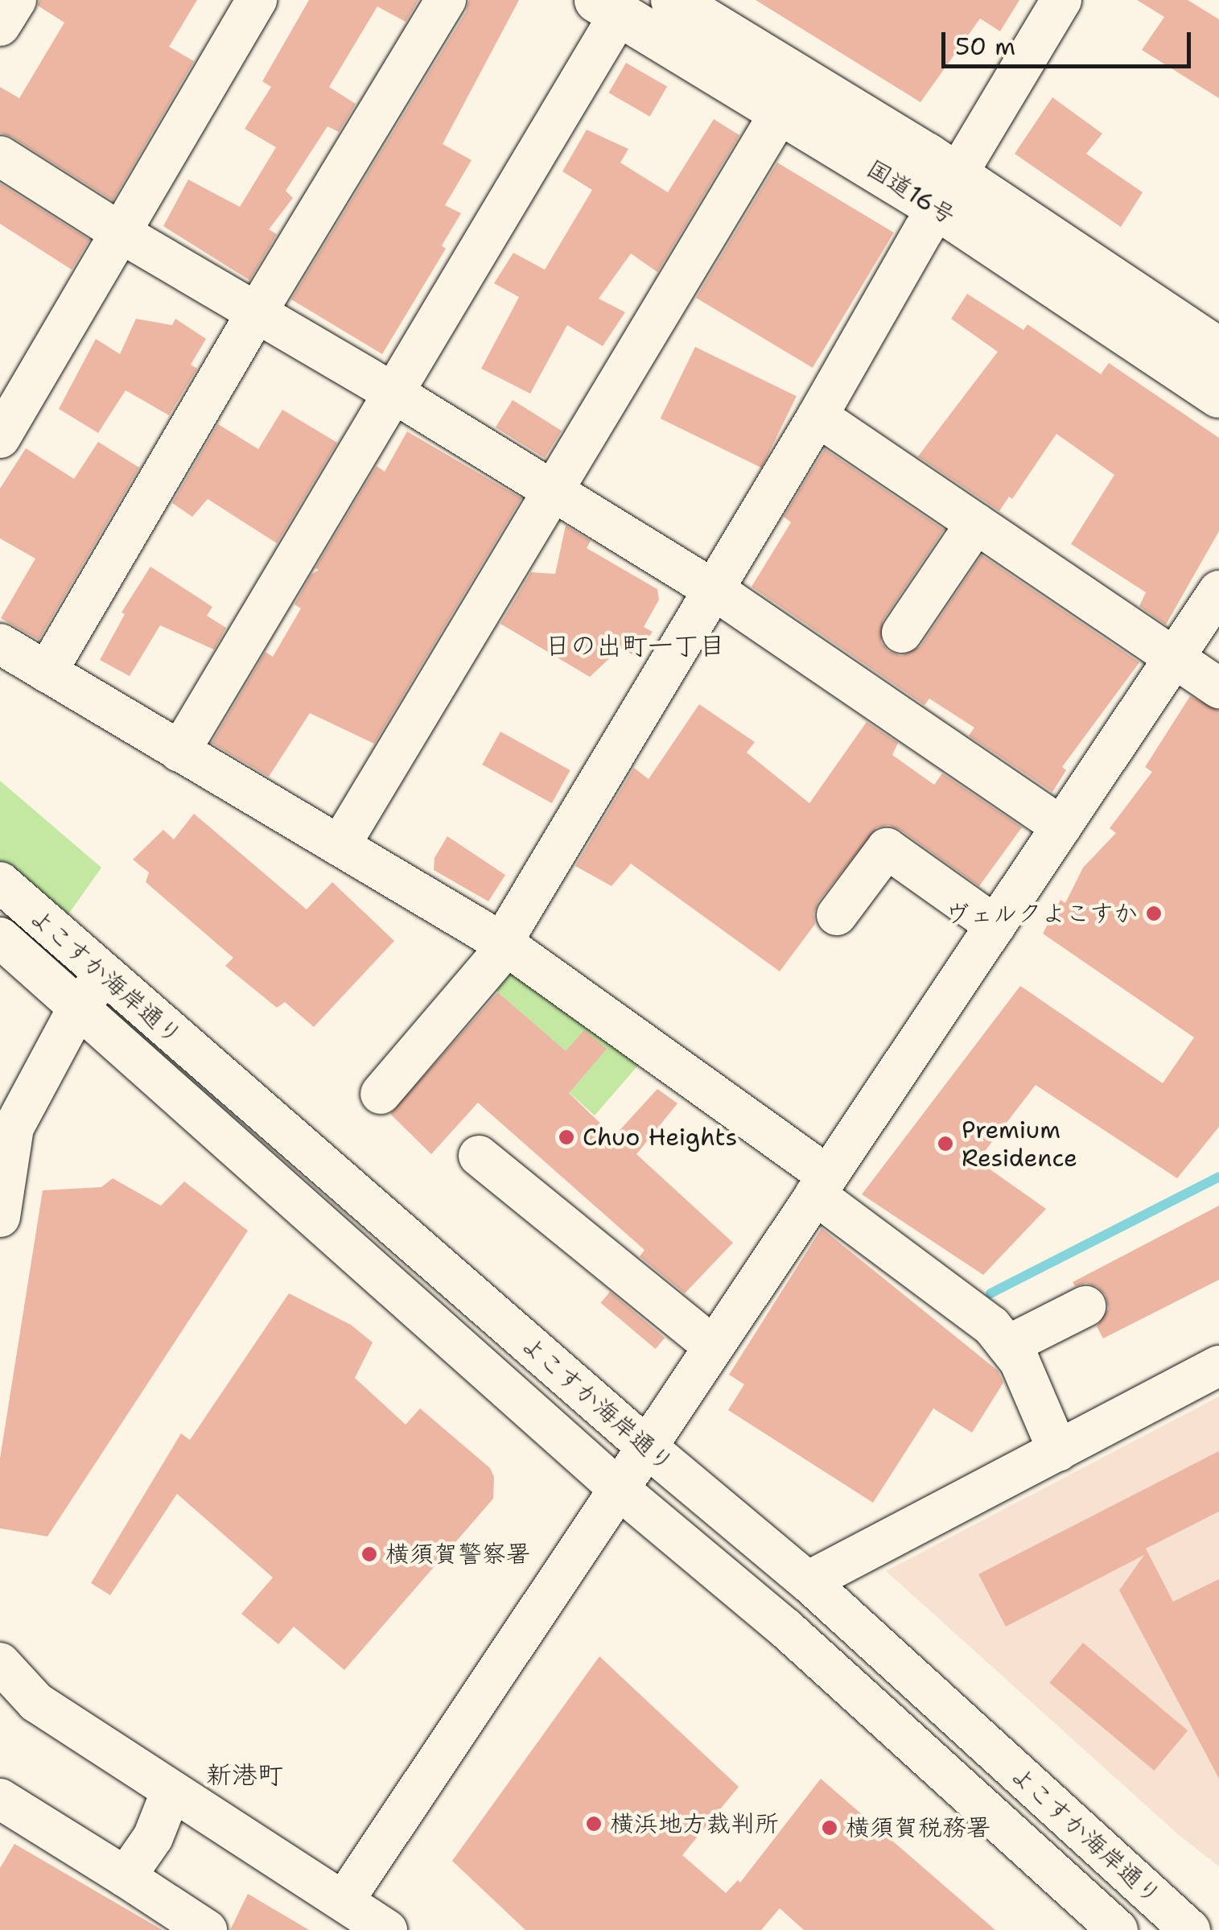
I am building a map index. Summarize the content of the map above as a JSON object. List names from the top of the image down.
{
  "streets": {
    "highway": ["国道16号"],
    "street": ["よこすか海岸通り"]
  },
  "districts": ["日の出町一丁目", "新港町"],
  "places": [
    "ヴェルクよこすか",
    "Chuo Heights",
    "Premium Residence",
    "横須賀警察署",
    "横浜地方裁判所",
    "横須賀税務署"
  ],
  "scale_bar": "50 m"
}
